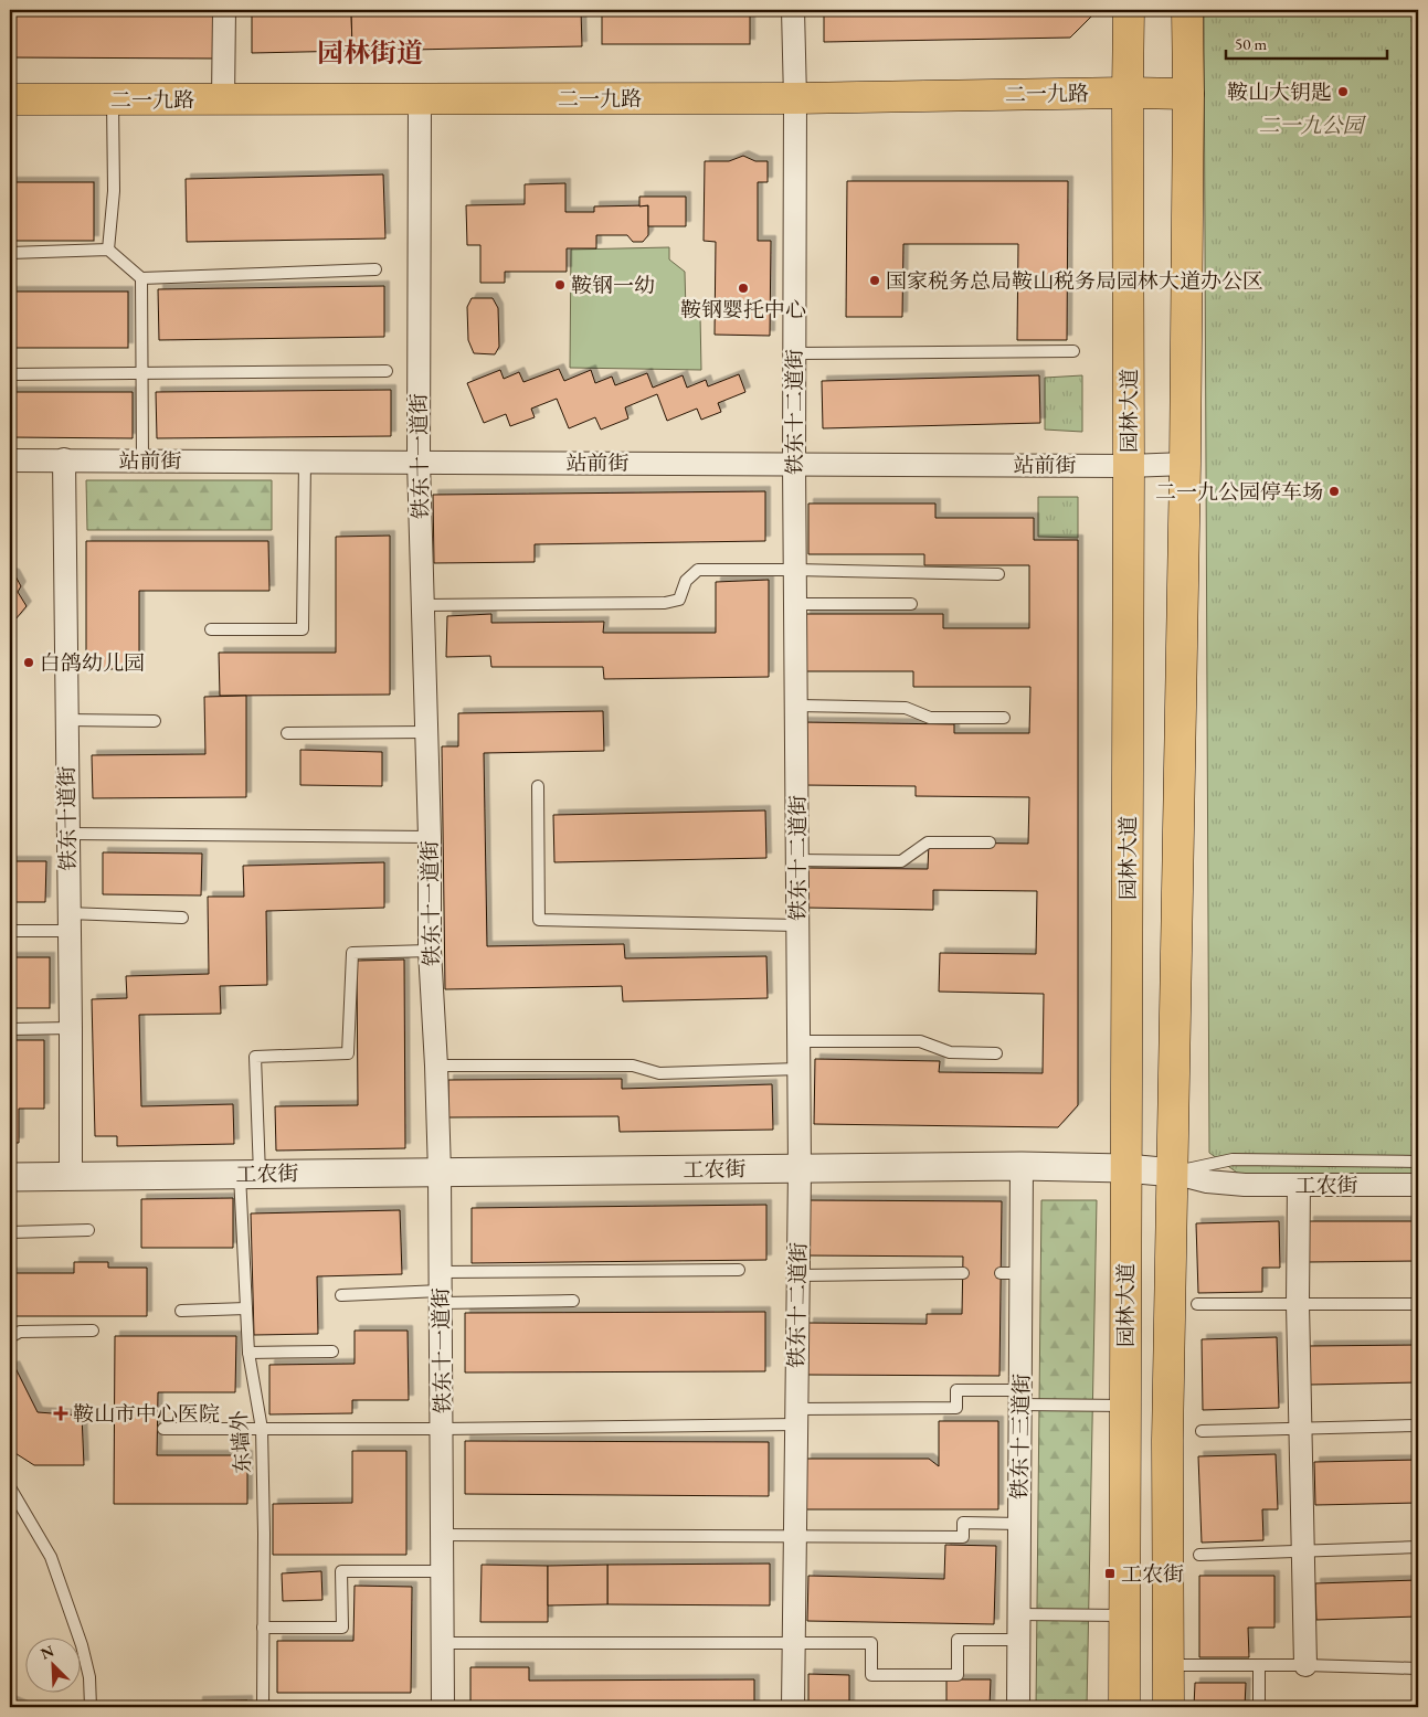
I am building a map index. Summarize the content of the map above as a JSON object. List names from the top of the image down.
{
  "streets": {
    "main road": ["二一九路", "园林大道"],
    "street": [
      "铁东十二道街",
      "铁东十一道街",
      "站前街",
      "铁东十道街",
      "工农街",
      "铁东十三道街"
    ],
    "lane": ["东墙外"]
  },
  "crossings": [
    ["二一九路", "园林大道"],
    ["二一九路", "铁东十二道街"],
    ["二一九路", "铁东十一道街"],
    ["园林大道", "站前街"],
    ["园林大道", "工农街"],
    ["铁东十二道街", "站前街"],
    ["铁东十二道街", "工农街"],
    ["铁东十一道街", "站前街"],
    ["铁东十一道街", "工农街"],
    ["铁东十一道街", "东墙外"],
    ["站前街", "铁东十道街"],
    ["铁东十道街", "工农街"],
    ["工农街", "铁东十三道街"],
    ["工农街", "东墙外"]
  ],
  "districts": ["园林街道"],
  "parks": ["二一九公园"],
  "places": {
    "other": [
      "鞍山大钥匙",
      "国家税务总局鞍山税务局园林大道办公区",
      "鞍钢一幼",
      "鞍钢婴托中心",
      "二一九公园停车场",
      "白鸽幼儿园"
    ],
    "health": ["鞍山市中心医院"],
    "transit": ["工农街"]
  },
  "scale_bar": "50 m",
  "north": "top left"
}
